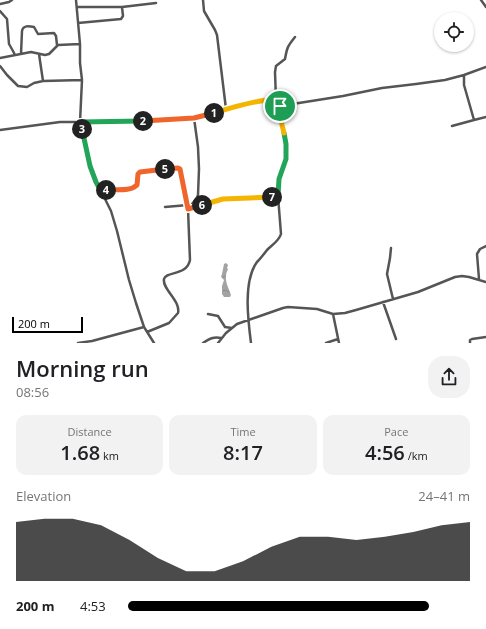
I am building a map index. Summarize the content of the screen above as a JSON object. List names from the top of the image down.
{
  "scale_bar": "200 m",
  "page": {
    "pins": [
      "1",
      "2",
      "3",
      "5",
      "4",
      "7",
      "6"
    ],
    "scale": "200 m",
    "heading": ["Morning run", "08:56"],
    "stats": [
      ["Distance", "1.68 km"],
      ["Time", "8:17"],
      ["Pace", "4:56 /km"]
    ],
    "chart": ["Elevation", "24–41 m"],
    "list": [
      {
        "name": "200 m",
        "note": "4:53"
      }
    ]
  }
}
